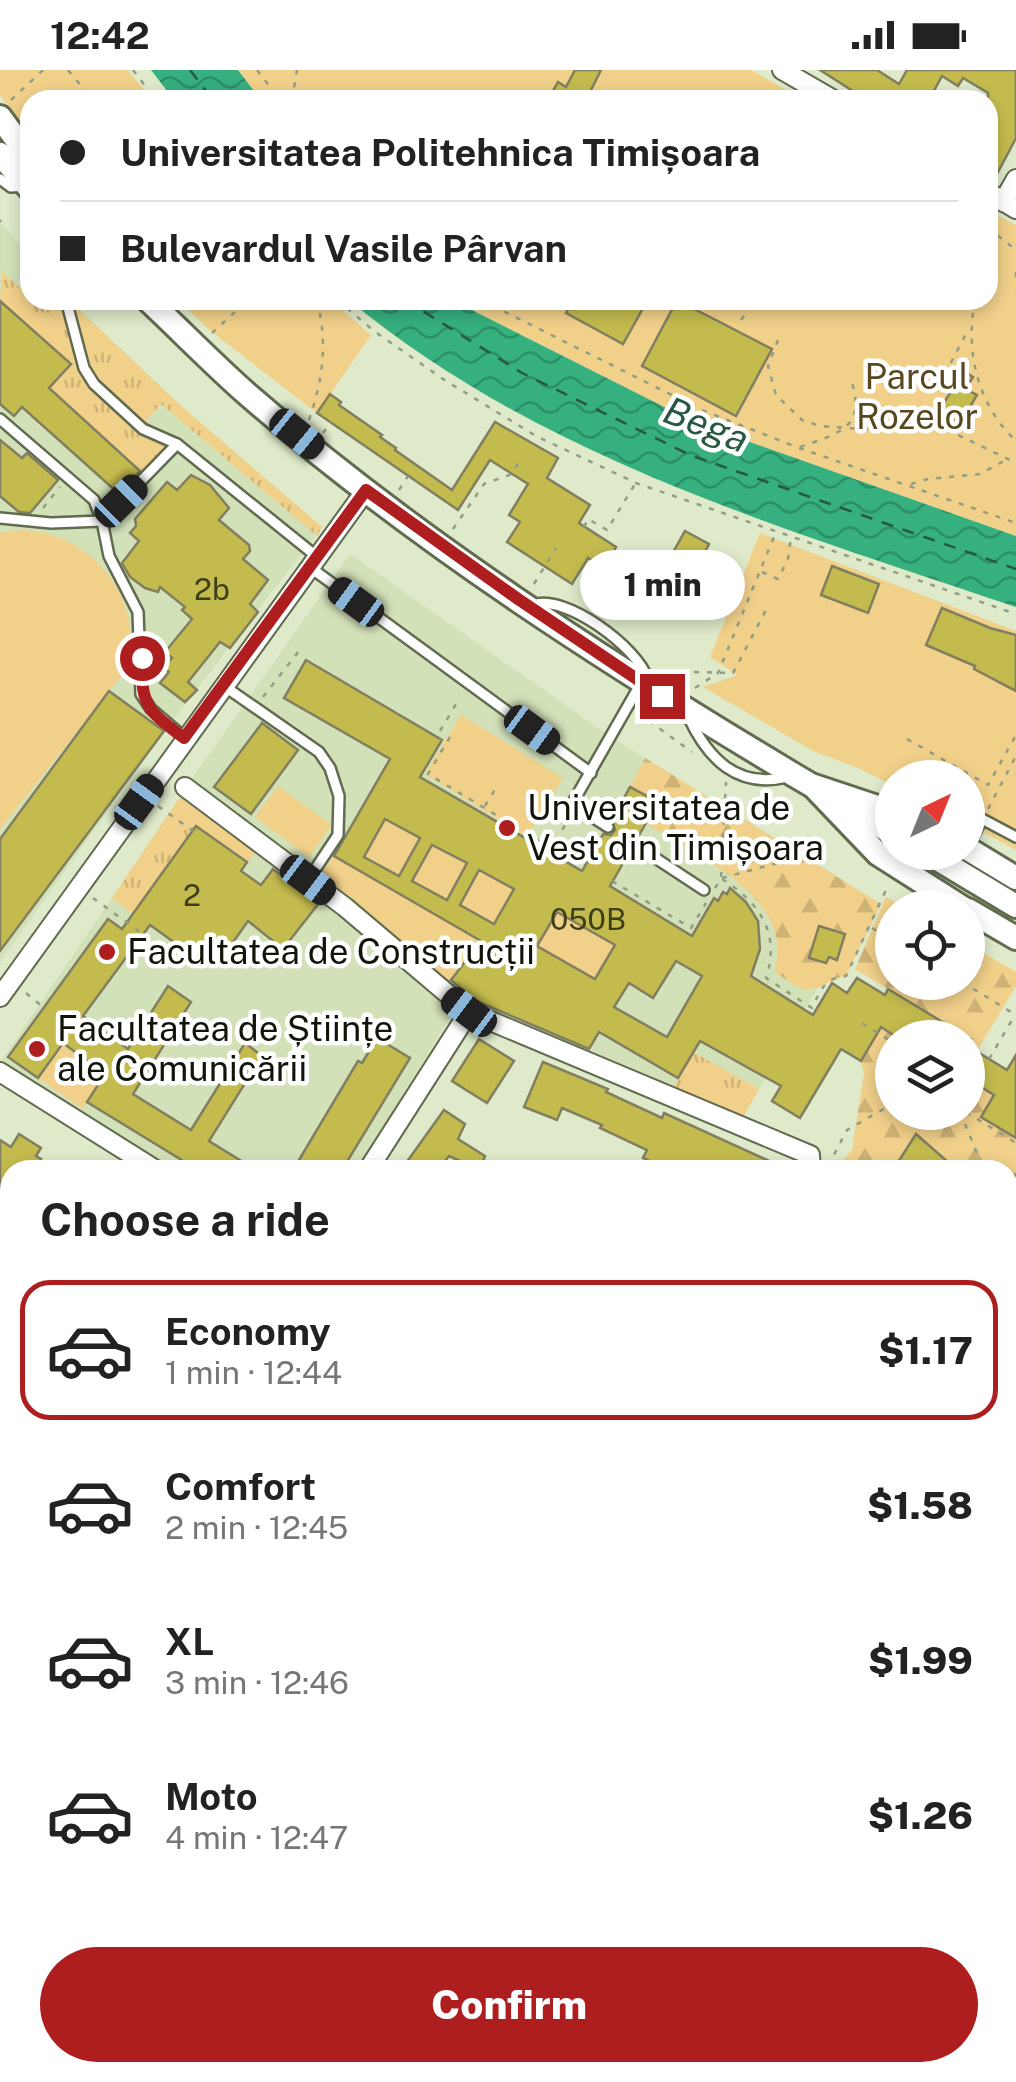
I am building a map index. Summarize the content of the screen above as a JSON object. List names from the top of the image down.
{
  "water": ["Bega"],
  "parks": ["Parcul Rozelor"],
  "places": ["Universitatea de Vest din Timișoara", "Facultatea de Construcții", "Facultatea de Științe ale Comunicării"],
  "house_numbers": ["2b", "2", "050B"],
  "north": "top right",
  "page": {
    "status": "12:42",
    "banner": ["Universitatea Politehnica Timișoara", "Bulevardul Vasile Pârvan"],
    "bubble": "1 min",
    "heading": "Choose a ride",
    "list": [
      {
        "name": "Economy",
        "note": "1 min · 12:44",
        "value": "$1.17"
      },
      {
        "name": "Comfort",
        "note": "2 min · 12:45",
        "value": "$1.58"
      },
      {
        "name": "XL",
        "note": "3 min · 12:46",
        "value": "$1.99"
      },
      {
        "name": "Moto",
        "note": "4 min · 12:47",
        "value": "$1.26"
      }
    ],
    "buttons": "Confirm"
  }
}
